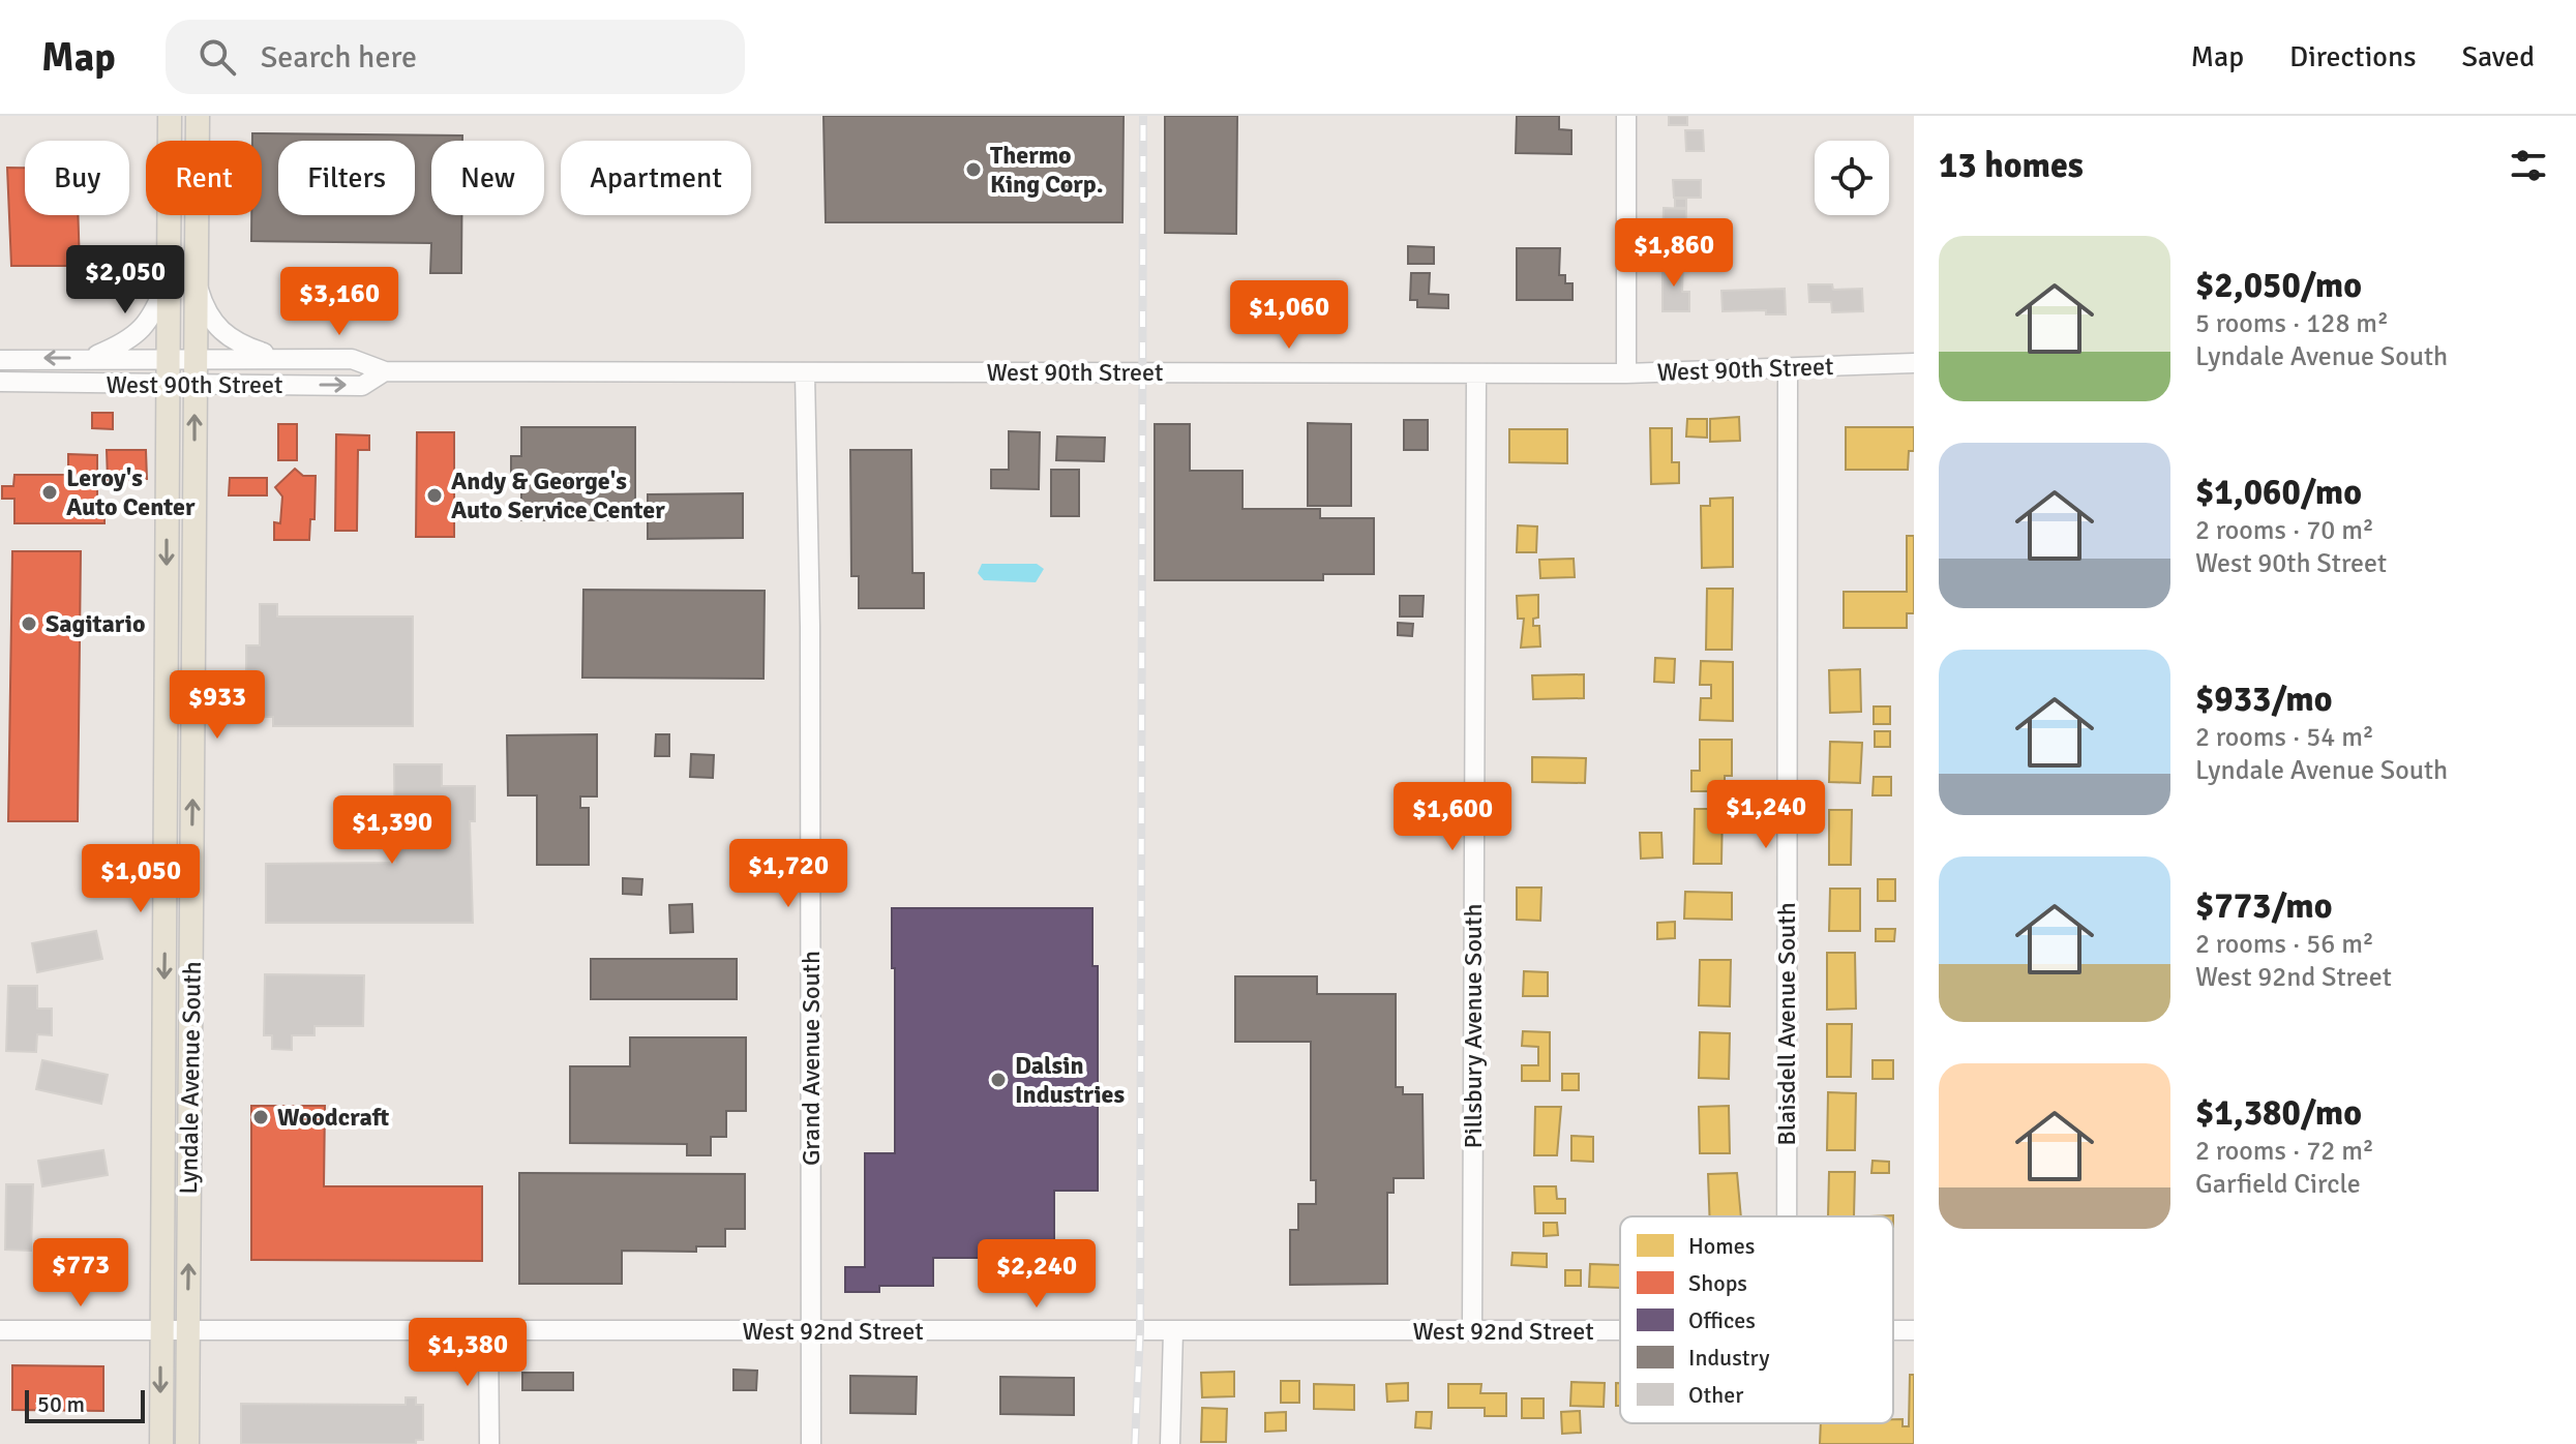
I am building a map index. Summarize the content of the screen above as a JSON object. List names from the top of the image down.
{
  "streets": {
    "main road": ["Lyndale Avenue South"],
    "street": [
      "West 90th Street",
      "Blaisdell Avenue South",
      "Pillsbury Avenue South",
      "Grand Avenue South",
      "West 92nd Street"
    ]
  },
  "crossings": [
    ["West 90th Street", "Blaisdell Avenue South"],
    ["West 90th Street", "Pillsbury Avenue South"],
    ["West 90th Street", "Grand Avenue South"],
    ["West 90th Street", "Lyndale Avenue South"],
    ["Pillsbury Avenue South", "West 92nd Street"],
    ["Grand Avenue South", "West 92nd Street"],
    ["Lyndale Avenue South", "West 92nd Street"]
  ],
  "places": [
    "Thermo King Corp.",
    "Leroy's Auto Center",
    "Andy & George's Auto Service Center",
    "Sagitario",
    "Dalsin Industries",
    "Woodcraft"
  ],
  "legend": [
    "Homes",
    "Shops",
    "Offices",
    "Industry",
    "Other"
  ],
  "scale_bar": "50 m",
  "page": {
    "header": "Map",
    "search": "Search here",
    "nav": ["Map", "Directions", "Saved"],
    "heading": "13 homes",
    "chip": [
      "Buy",
      "Rent",
      "Filters",
      "New",
      "Apartment"
    ],
    "list": [
      {
        "name": "$2,050/mo",
        "note": "5 rooms · 128 m² · Lyndale Avenue South"
      },
      {
        "name": "$1,060/mo",
        "note": "2 rooms · 70 m² · West 90th Street"
      },
      {
        "name": "$933/mo",
        "note": "2 rooms · 54 m² · Lyndale Avenue South"
      },
      {
        "name": "$773/mo",
        "note": "2 rooms · 56 m² · West 92nd Street"
      },
      {
        "name": "$1,380/mo",
        "note": "2 rooms · 72 m² · Garfield Circle"
      }
    ],
    "price": [
      "$1,860",
      "$2,050",
      "$3,160",
      "$1,060",
      "$933",
      "$1,240",
      "$1,600",
      "$1,390",
      "$1,720",
      "$1,050",
      "$773",
      "$2,240",
      "$1,380"
    ],
    "scale": "50 m"
  }
}
